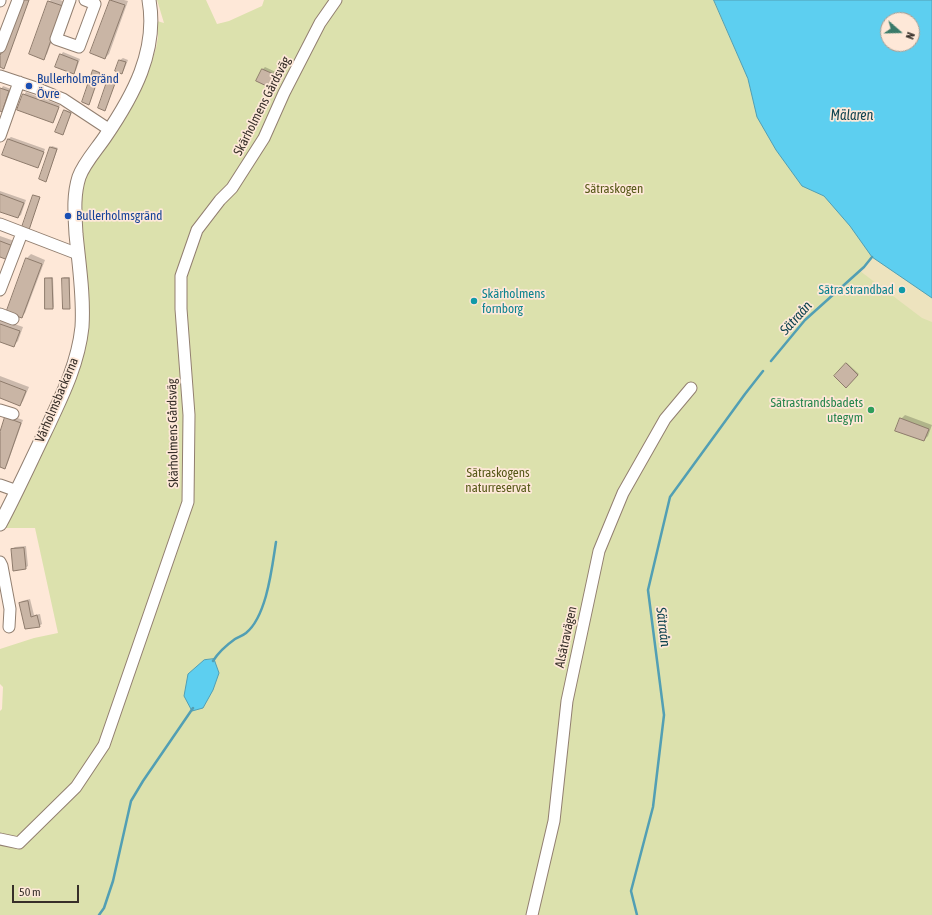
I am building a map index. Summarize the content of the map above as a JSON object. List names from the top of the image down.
{
  "streets": {
    "street": ["Skärholmens Gårdsväg", "Vårholmsbackarna", "Alsätravägen"]
  },
  "water": ["Mälaren", "Sätraån"],
  "parks": ["Sätraskogen", "Sätraskogens naturreservat"],
  "places": [
    "Bullerholmgränd Övre",
    "Bullerholmsgränd",
    "Sätra strandbad",
    "Skärholmens fornborg",
    "Sätrastrandsbadets utegym"
  ],
  "scale_bar": "50 m",
  "north": "right"
}
